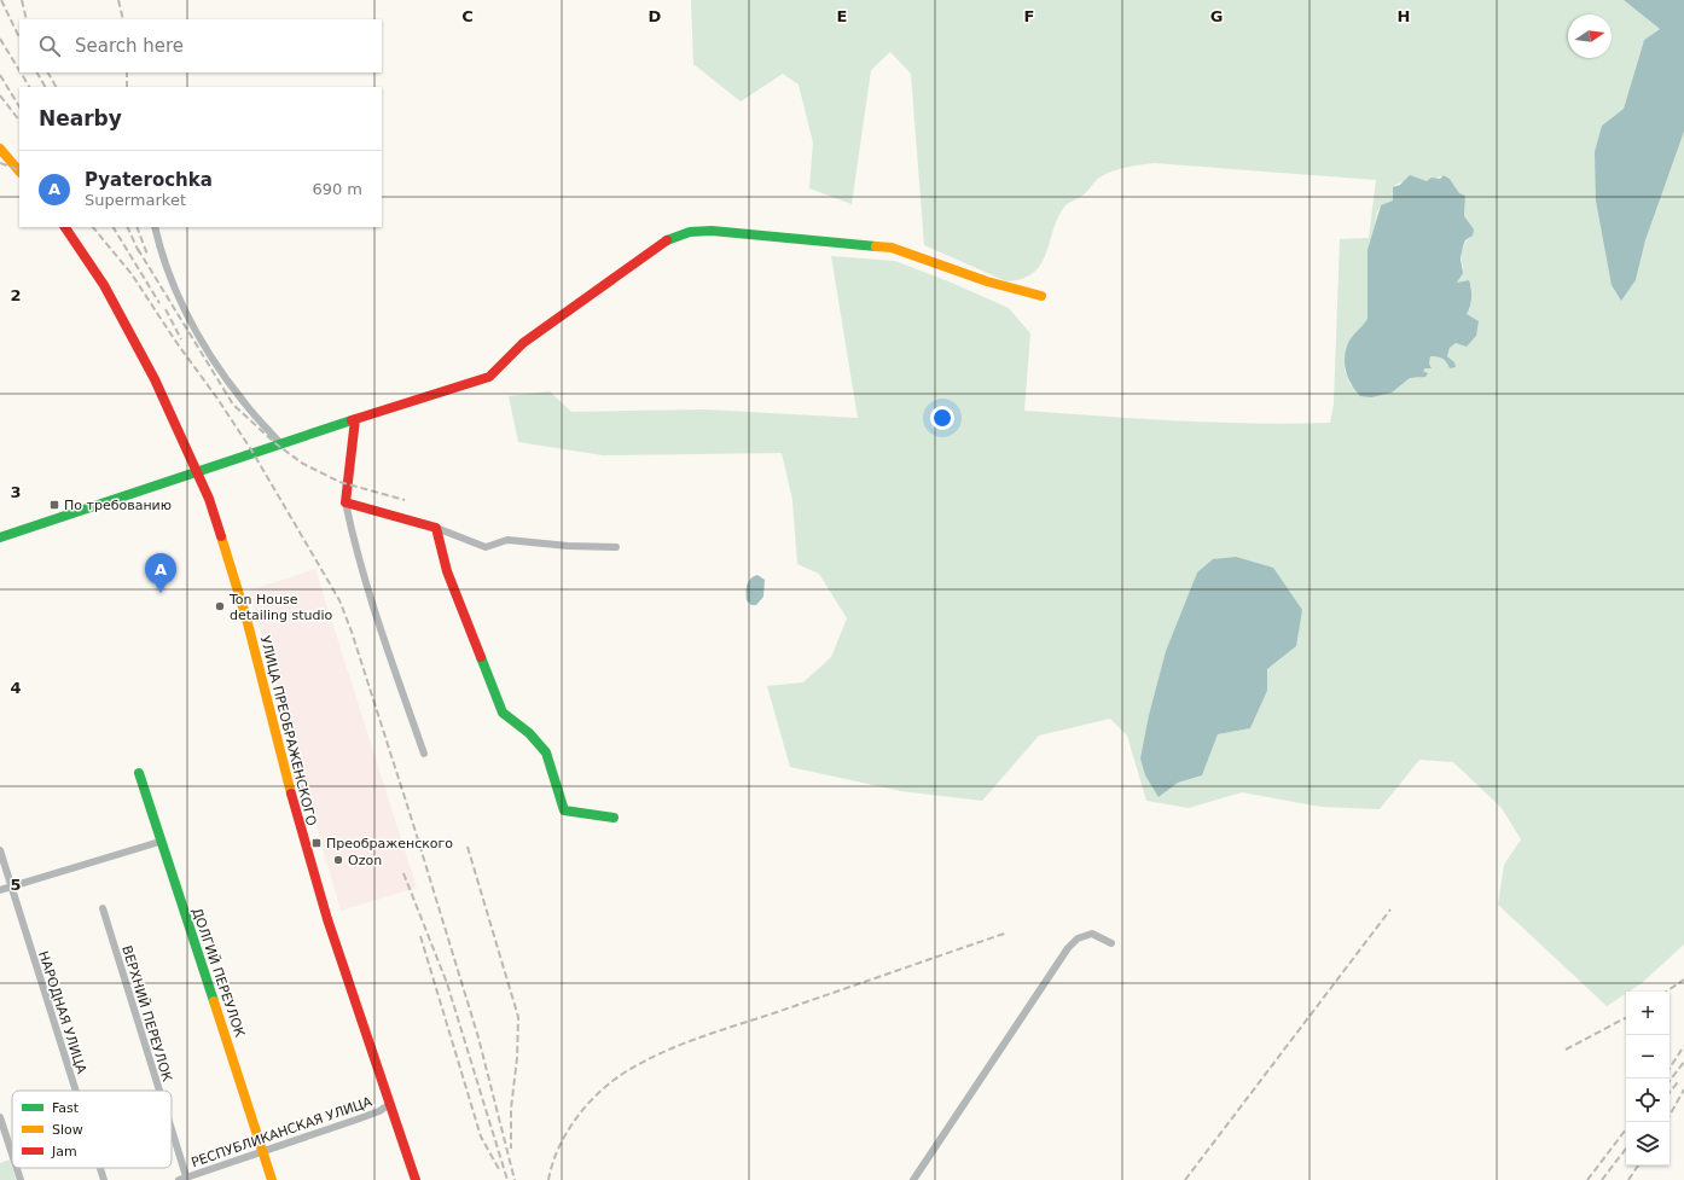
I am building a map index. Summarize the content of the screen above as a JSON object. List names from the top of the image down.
{
  "streets": {
    "street": [
      "УЛИЦА ПРЕОБРАЖЕНСКОГО",
      "ДОЛГИЙ ПЕРЕУЛОК",
      "НАРОДНАЯ УЛИЦА",
      "ВЕРХНИЙ ПЕРЕУЛОК",
      "РЕСПУБЛИКАНСКАЯ УЛИЦА"
    ]
  },
  "crossings": [
    ["УЛИЦА ПРЕОБРАЖЕНСКОГО", "РЕСПУБЛИКАНСКАЯ УЛИЦА"],
    ["ДОЛГИЙ ПЕРЕУЛОК", "РЕСПУБЛИКАНСКАЯ УЛИЦА"],
    ["ВЕРХНИЙ ПЕРЕУЛОК", "РЕСПУБЛИКАНСКАЯ УЛИЦА"]
  ],
  "places": {
    "transit": ["По требованию", "Преображенского"],
    "other": ["Ton House detailing studio", "Ozon"]
  },
  "legend": ["Fast", "Slow", "Jam"],
  "north": "right",
  "page": {
    "search": "Search here",
    "heading": "Nearby",
    "list": [
      {
        "mark": "A",
        "name": "Pyaterochka",
        "note": "Supermarket",
        "value": "690 m"
      }
    ],
    "pins": "A",
    "map_buttons": ["+", "−"]
  },
  "grid": {
    "columns": [
      "C",
      "D",
      "E",
      "F",
      "G",
      "H"
    ],
    "rows": [
      "2",
      "3",
      "4",
      "5"
    ]
  }
}
